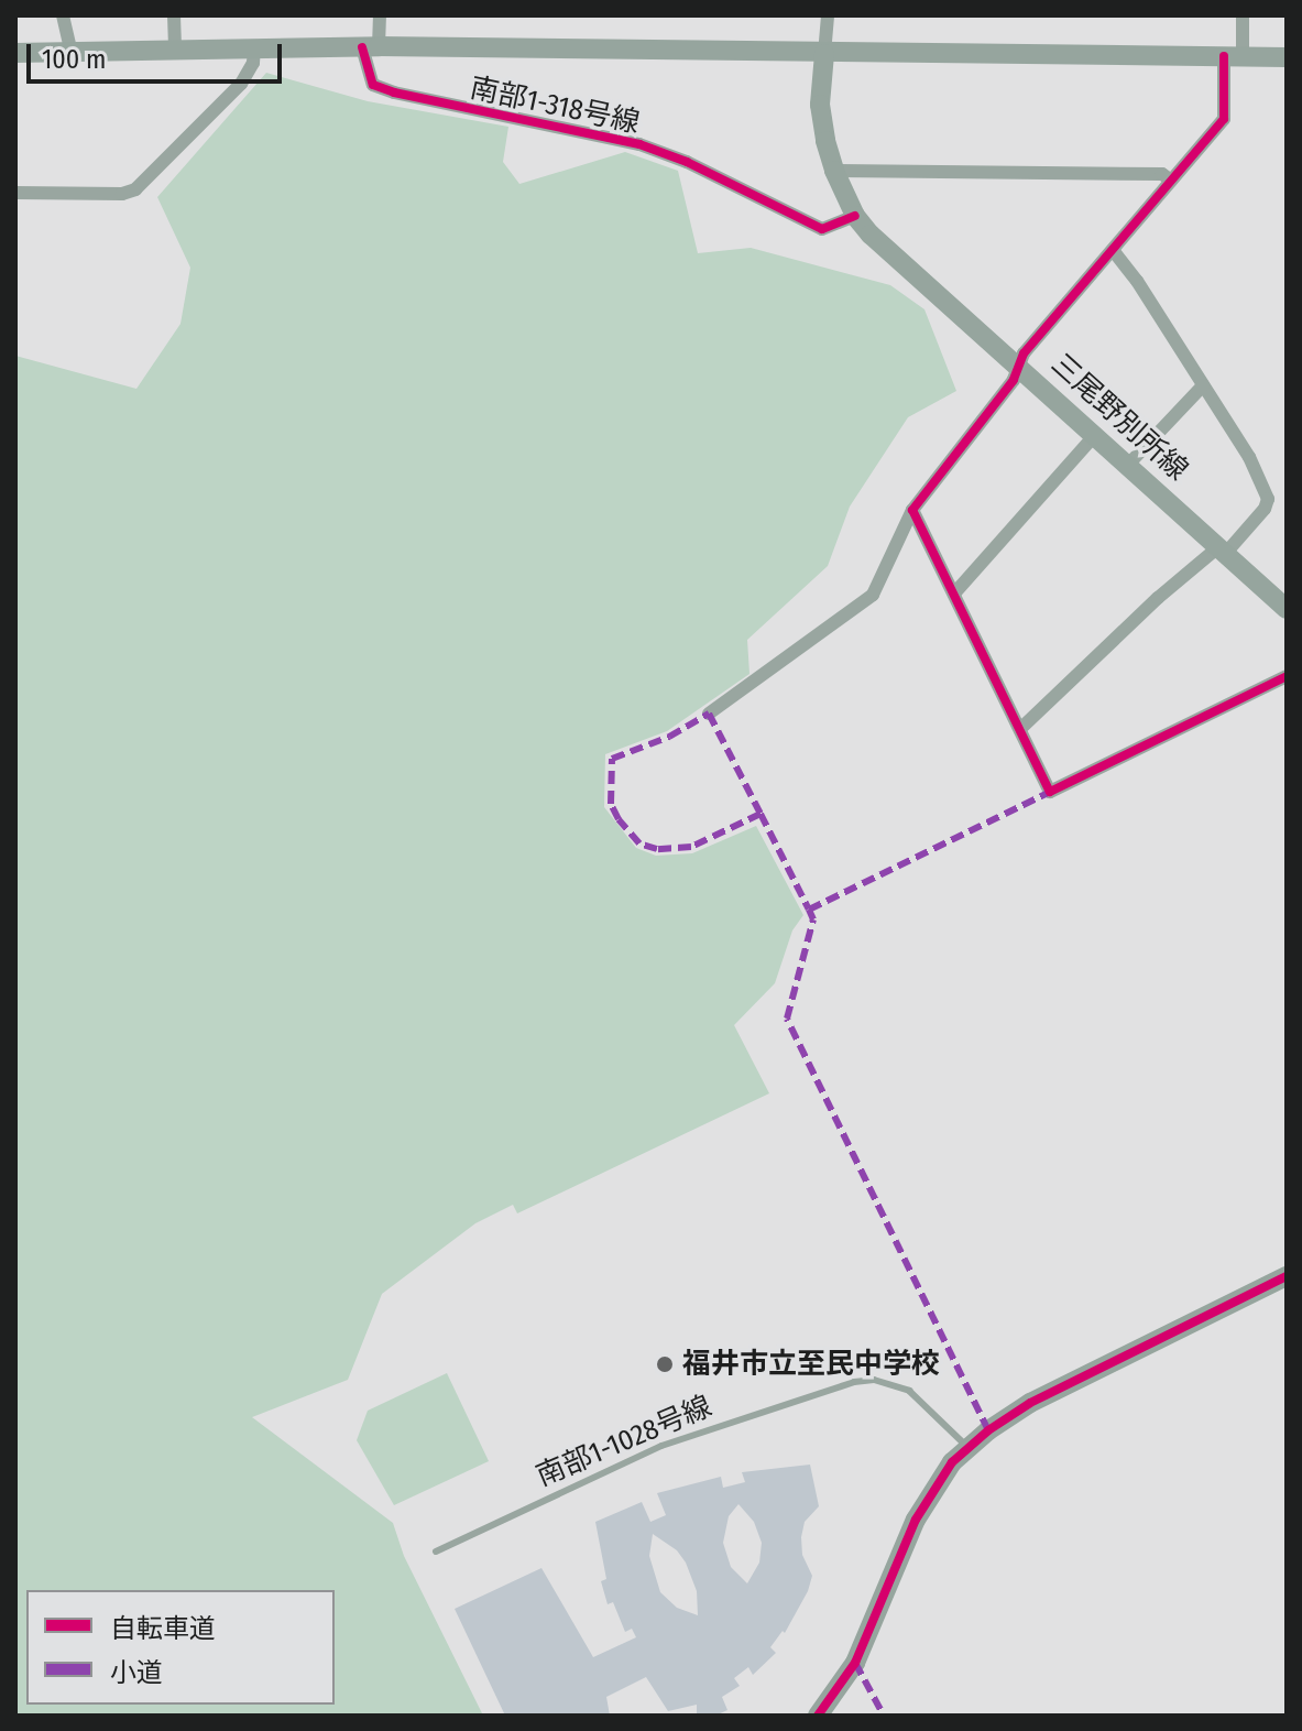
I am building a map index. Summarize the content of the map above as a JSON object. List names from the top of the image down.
{
  "streets": {
    "main road": ["三尾野別所線"],
    "street": ["南部1-318号線"],
    "lane": ["南部1-1028号線"]
  },
  "crossings": [
    ["南部1-318号線", "三尾野別所線"]
  ],
  "places": ["福井市立至民中学校"],
  "legend": ["自転車道", "小道"],
  "scale_bar": "100 m"
}
